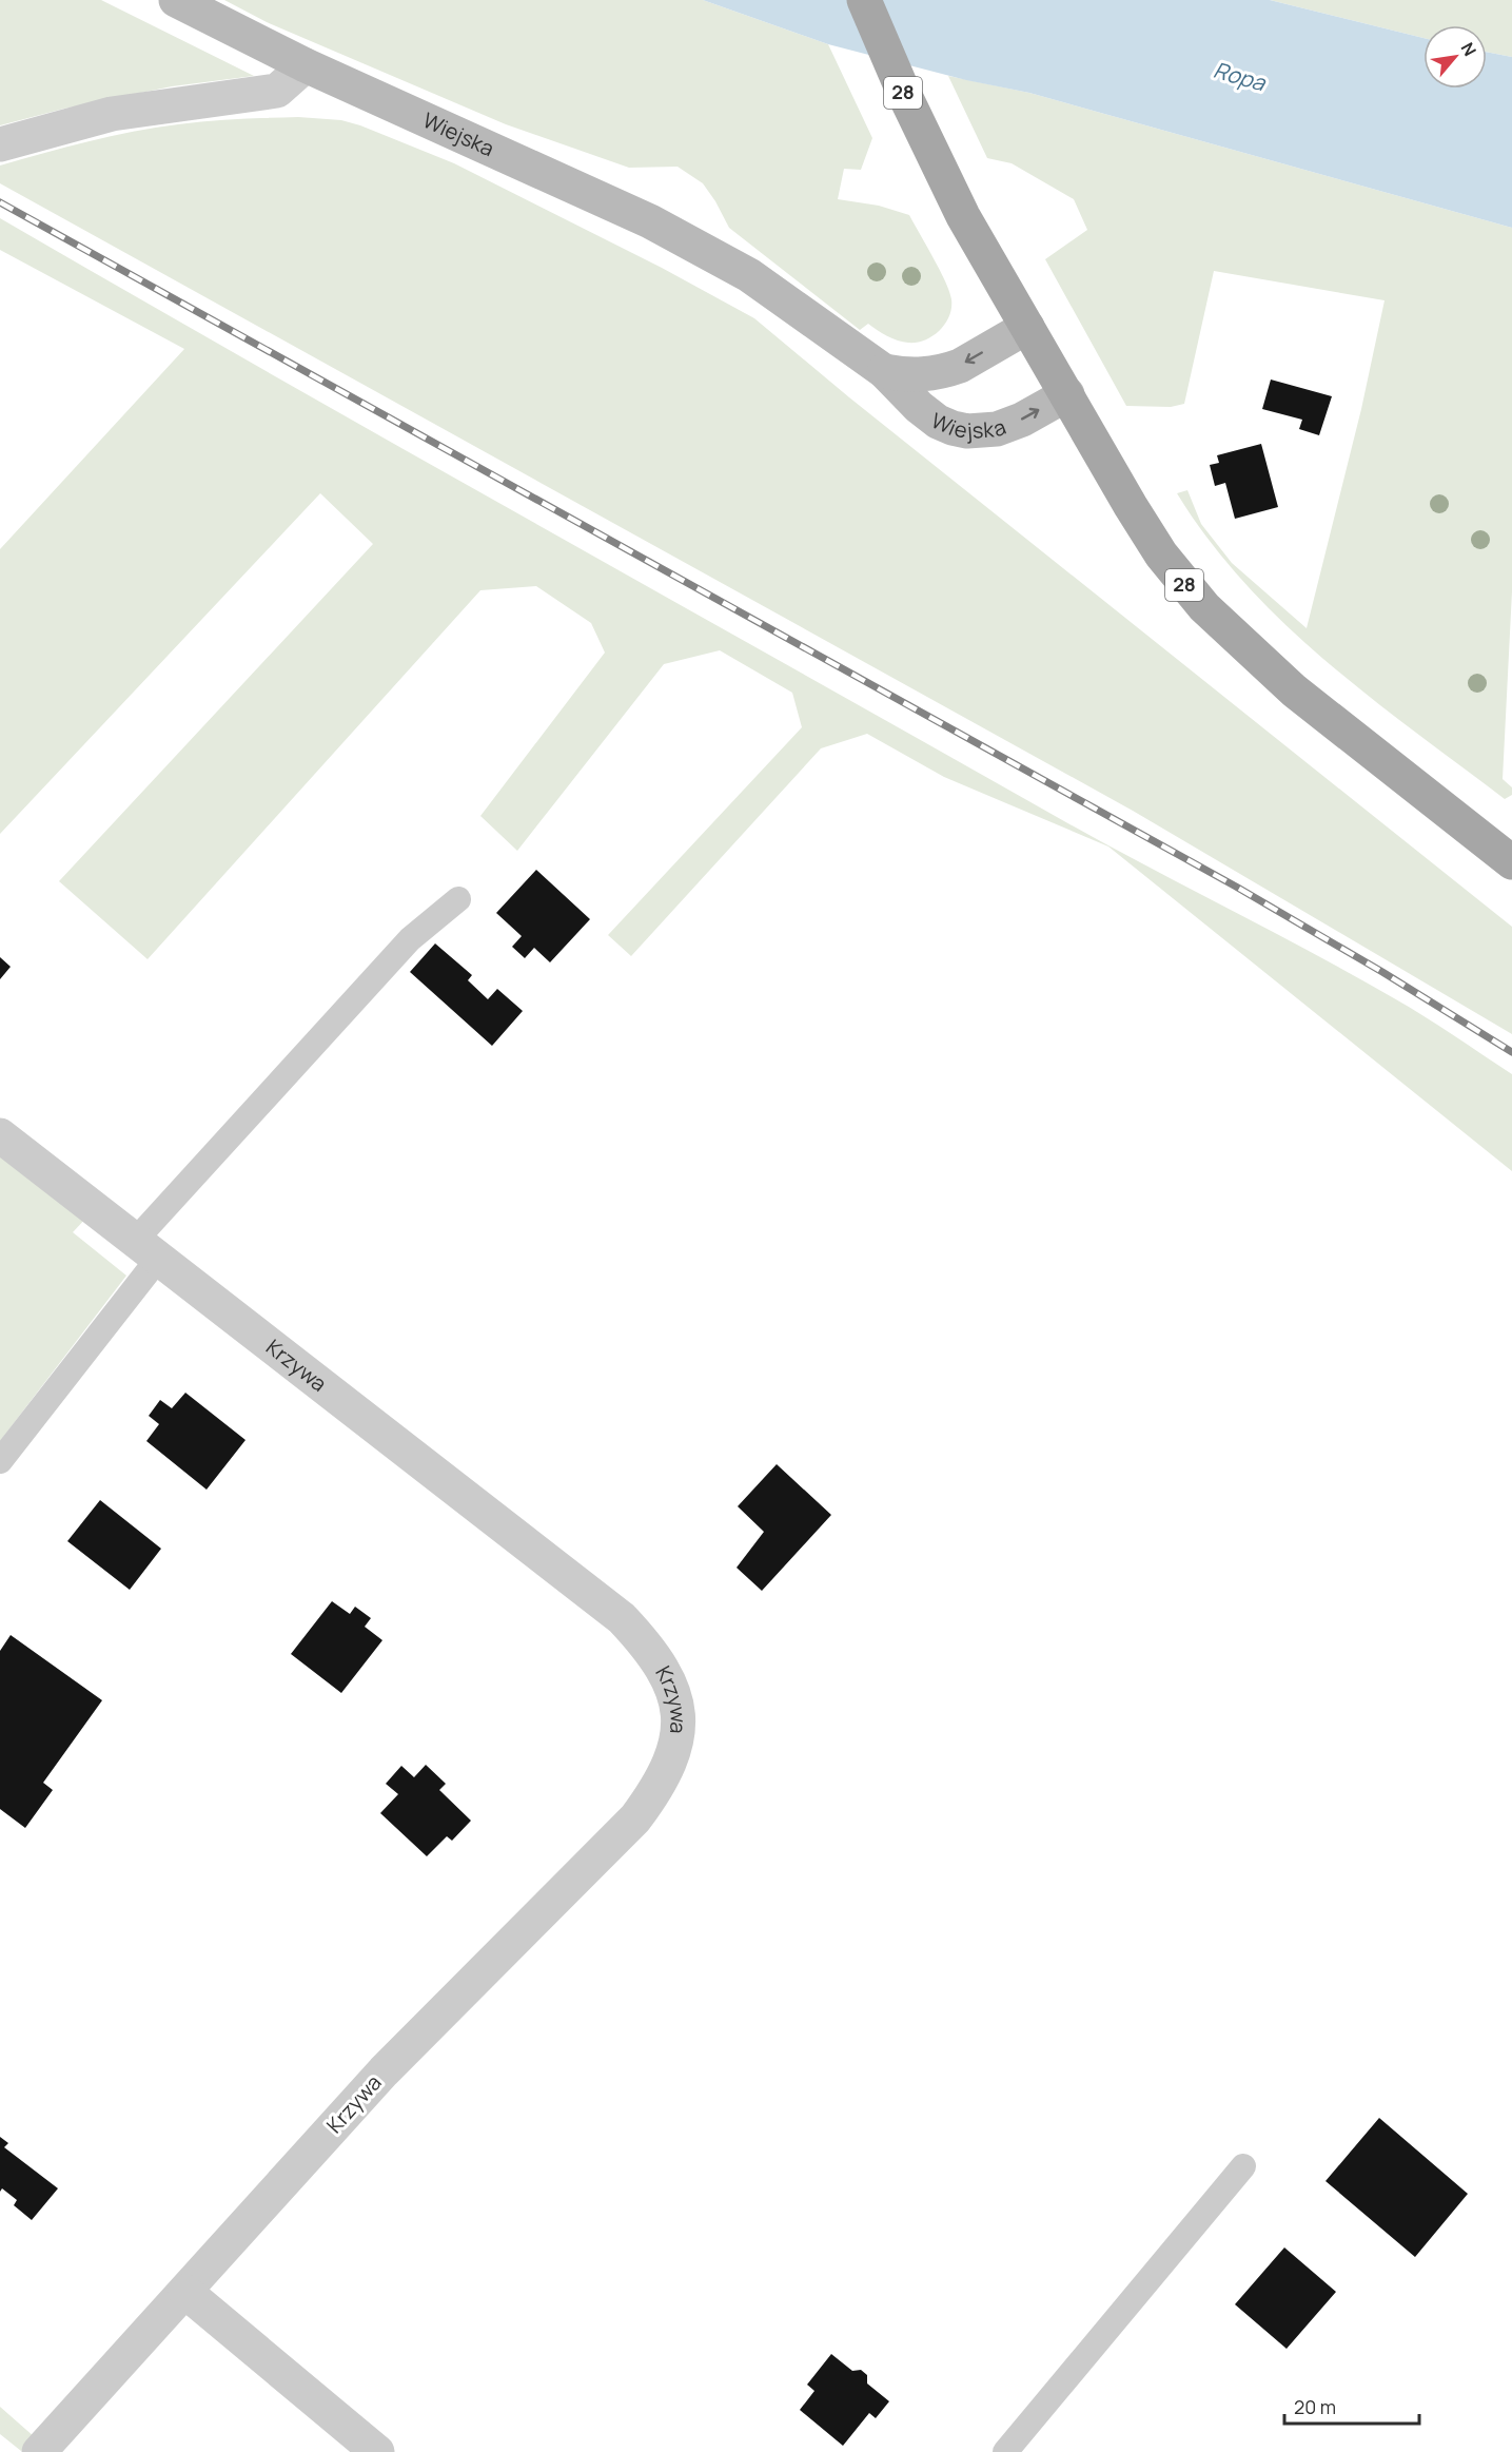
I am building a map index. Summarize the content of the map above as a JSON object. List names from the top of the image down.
{
  "streets": {
    "main road": ["28"],
    "street": ["Wiejska", "Krzywa"]
  },
  "crossings": [
    ["28", "Wiejska"]
  ],
  "water": ["Ropa"],
  "scale_bar": "20 m",
  "north": "top right"
}
